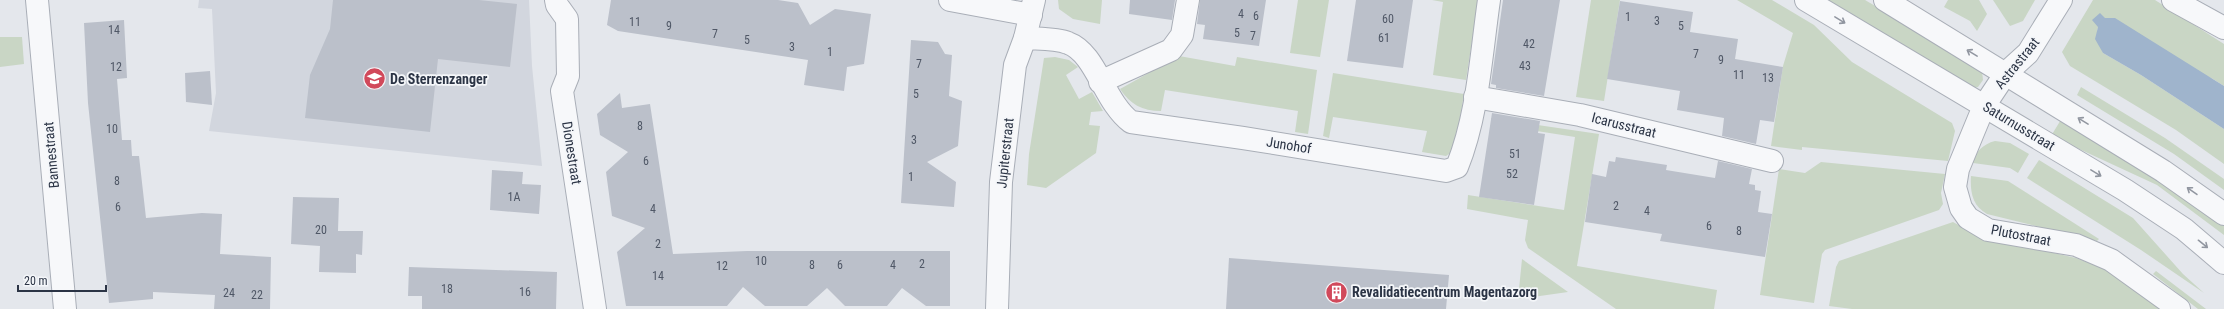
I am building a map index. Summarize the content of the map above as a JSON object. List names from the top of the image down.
{
  "streets": {
    "street": [
      "Astrastraat",
      "Icarusstraat",
      "Saturnusstraat",
      "Junohof",
      "Dionestraat",
      "Jupiterstraat",
      "Bannestraat",
      "Plutostraat"
    ]
  },
  "crossings": [
    ["Astrastraat", "Saturnusstraat"],
    ["Astrastraat", "Plutostraat"],
    ["Icarusstraat", "Junohof"],
    ["Saturnusstraat", "Plutostraat"]
  ],
  "places": {
    "school or university": ["De Sterrenzanger"],
    "building": ["Revalidatiecentrum Magentazorg"]
  },
  "house_numbers": [
    "4",
    "6",
    "1",
    "60",
    "3",
    "11",
    "9",
    "5",
    "14",
    "5",
    "7",
    "7",
    "61",
    "5",
    "42",
    "3",
    "1",
    "7",
    "9",
    "7",
    "43",
    "12",
    "11",
    "13",
    "5",
    "8",
    "10",
    "3",
    "51",
    "6",
    "52",
    "1",
    "8",
    "1A",
    "2",
    "6",
    "4",
    "4",
    "6",
    "20",
    "8",
    "2",
    "10",
    "2",
    "8",
    "6",
    "4",
    "12",
    "14",
    "18",
    "16",
    "24",
    "22"
  ],
  "scale_bar": "20 m"
}
